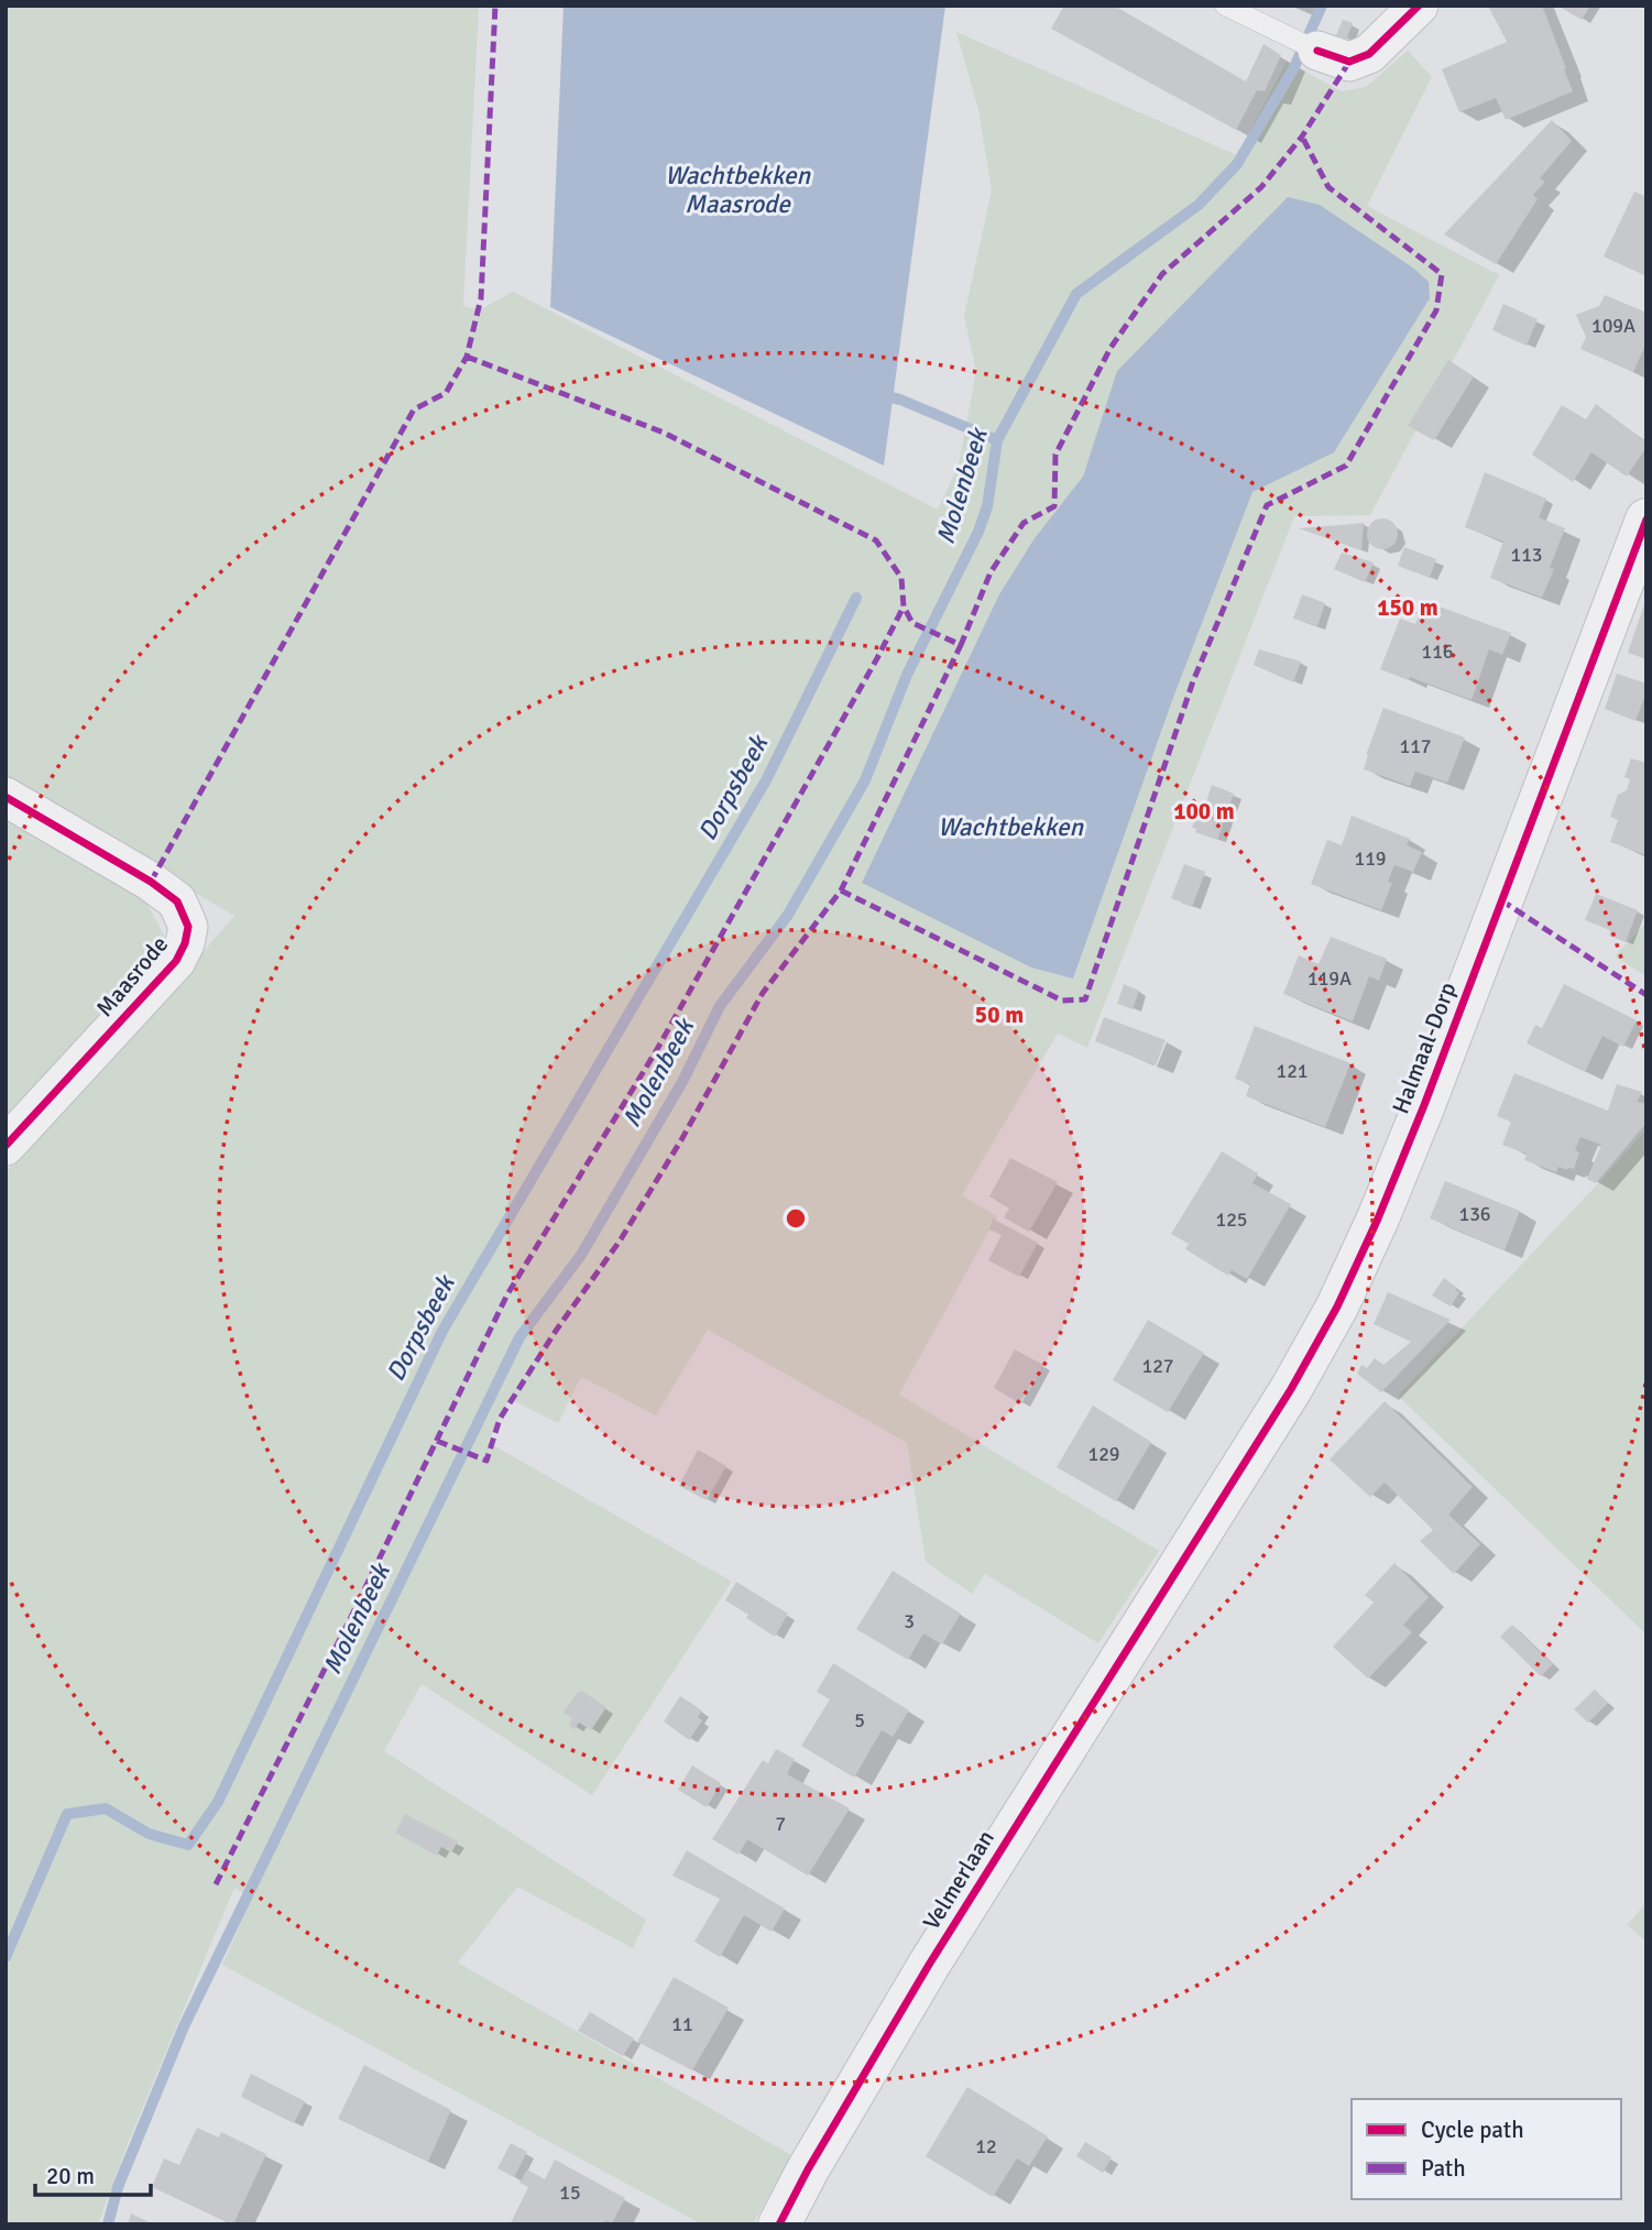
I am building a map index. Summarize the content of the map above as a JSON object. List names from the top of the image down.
{
  "streets": {
    "street": ["Maasrode", "Halmaal-Dorp", "Velmerlaan"]
  },
  "crossings": [
    ["Halmaal-Dorp", "Velmerlaan"]
  ],
  "water": [
    "Wachtbekken Maasrode",
    "Molenbeek",
    "Dorpsbeek",
    "Wachtbekken"
  ],
  "house_numbers": [
    "109A",
    "113",
    "116",
    "117",
    "119",
    "119A",
    "121",
    "136",
    "125",
    "127",
    "129",
    "3",
    "5",
    "7",
    "11",
    "12",
    "15"
  ],
  "legend": ["Cycle path", "Path"],
  "scale_bar": "20 m",
  "rings": ["150 m", "100 m", "50 m"]
}
